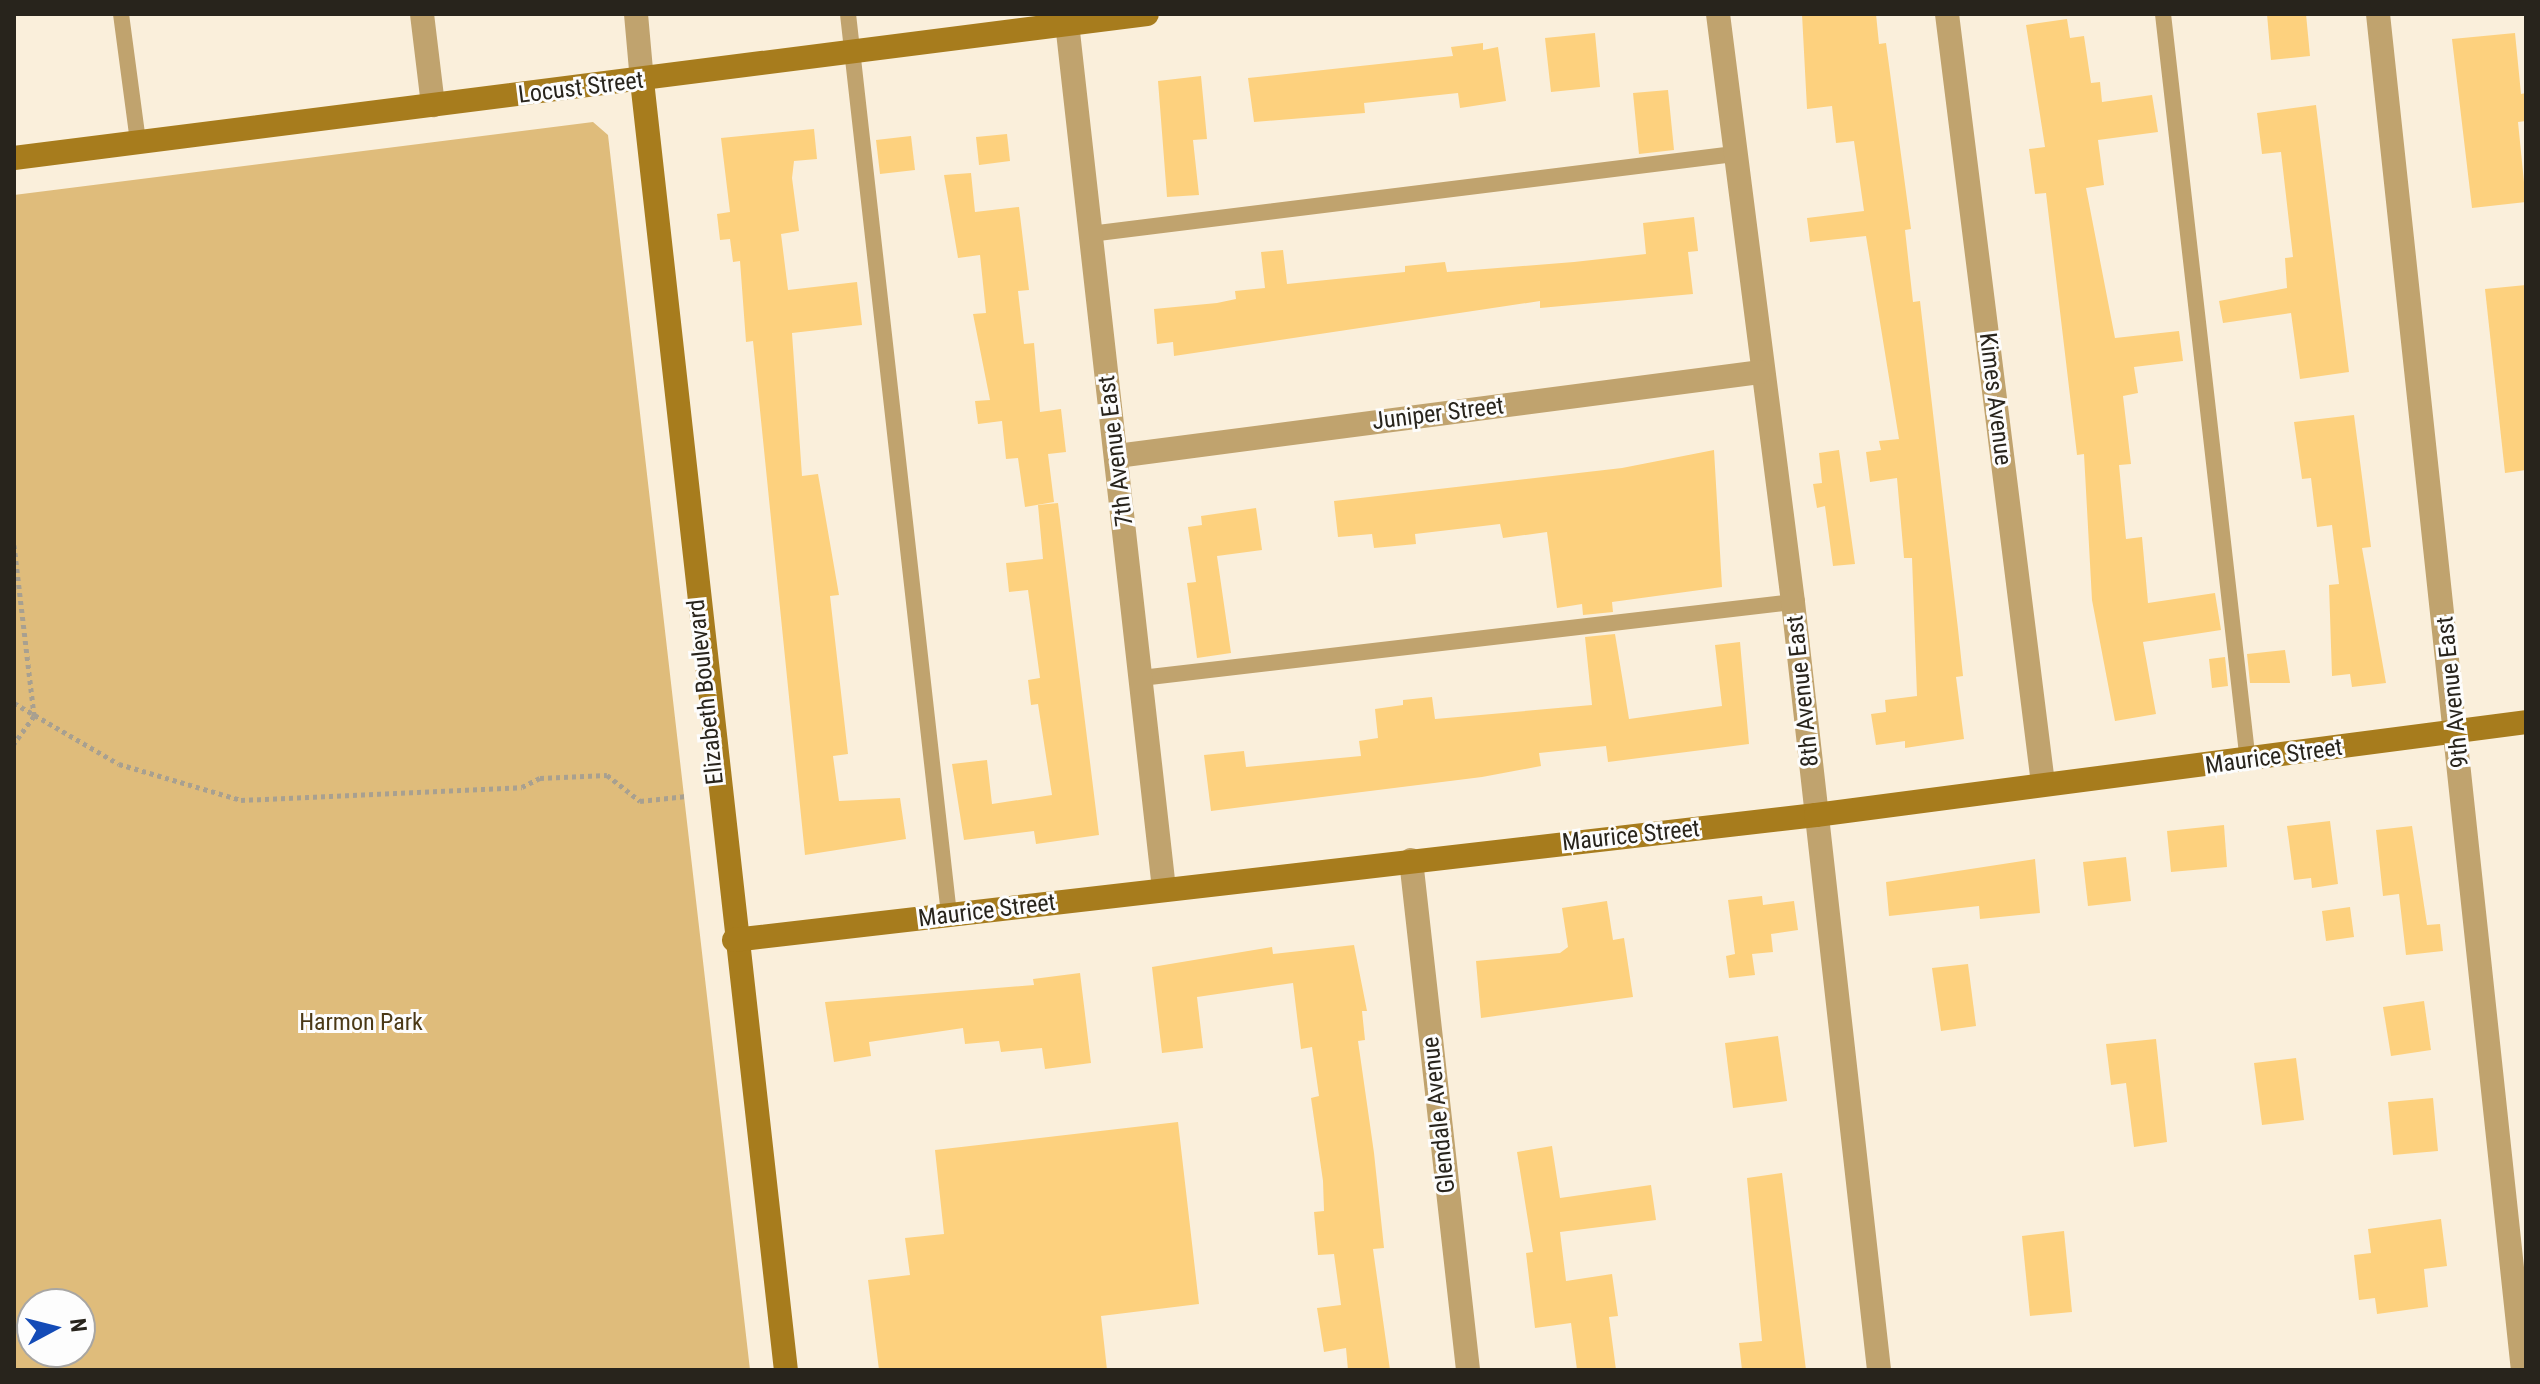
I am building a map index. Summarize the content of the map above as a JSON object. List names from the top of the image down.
{
  "streets": {
    "street": [
      "Locust Street",
      "Kimes Avenue",
      "Juniper Street",
      "7th Avenue East",
      "8th Avenue East",
      "Elizabeth Boulevard",
      "9th Avenue East",
      "Maurice Street",
      "Glendale Avenue"
    ]
  },
  "crossings": [
    ["Locust Street", "7th Avenue East"],
    ["Locust Street", "Elizabeth Boulevard"],
    ["Kimes Avenue", "Maurice Street"],
    ["Juniper Street", "7th Avenue East"],
    ["Juniper Street", "8th Avenue East"],
    ["7th Avenue East", "Maurice Street"],
    ["8th Avenue East", "Maurice Street"],
    ["Elizabeth Boulevard", "Maurice Street"],
    ["9th Avenue East", "Maurice Street"],
    ["Maurice Street", "Glendale Avenue"]
  ],
  "parks": ["Harmon Park"],
  "north": "right"
}
